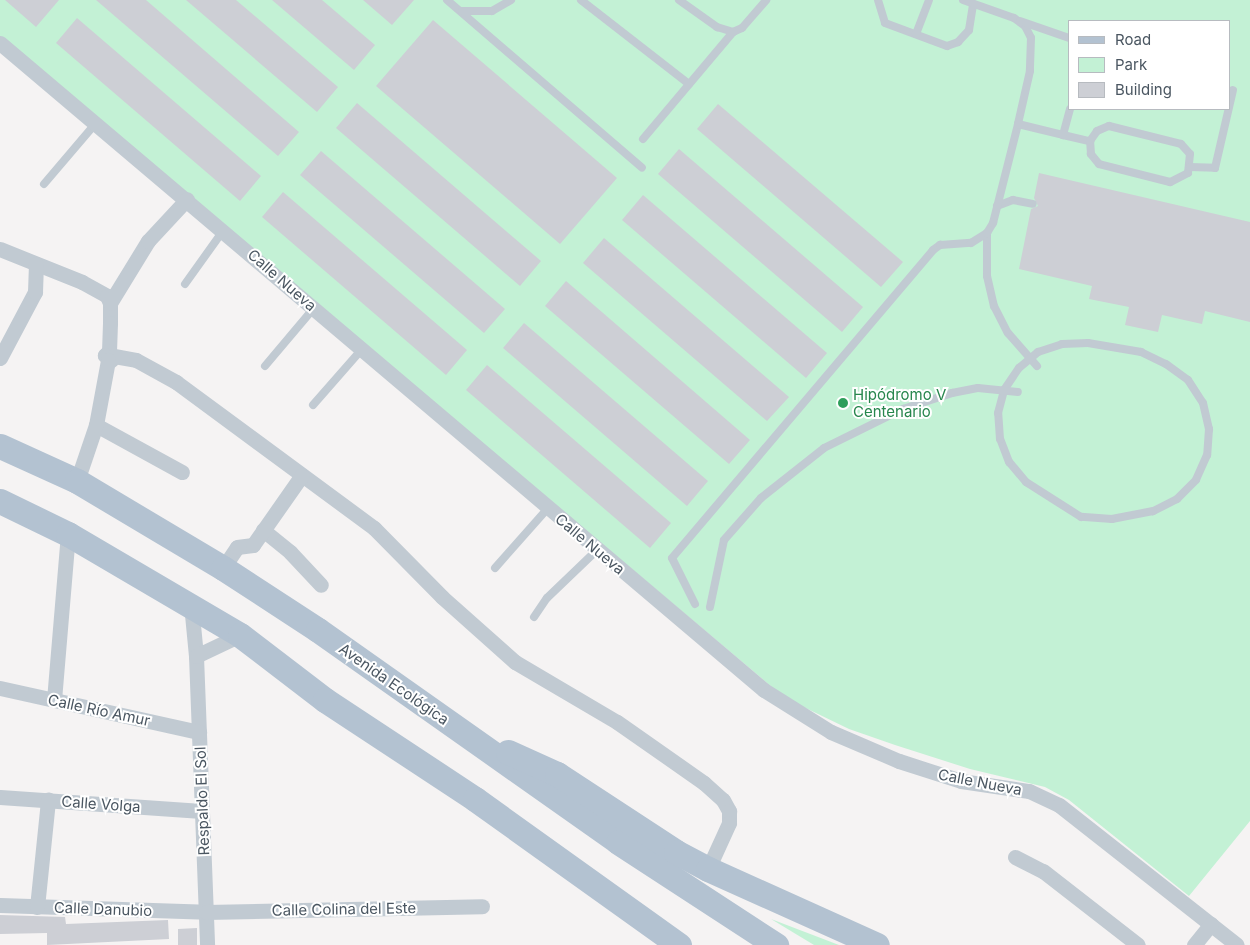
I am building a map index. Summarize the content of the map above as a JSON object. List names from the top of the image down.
{
  "streets": {
    "main road": ["Avenida Ecológica"],
    "street": [
      "Calle Nueva",
      "Calle Río Amur",
      "Respaldo El Sol",
      "Calle Volga",
      "Calle Danubio",
      "Calle Colina del Este"
    ]
  },
  "crossings": [
    ["Calle Río Amur", "Respaldo El Sol"],
    ["Respaldo El Sol", "Calle Volga"],
    ["Respaldo El Sol", "Calle Danubio"],
    ["Respaldo El Sol", "Calle Colina del Este"],
    ["Calle Danubio", "Calle Colina del Este"]
  ],
  "places": ["Hipódromo V Centenario"],
  "legend": ["Road", "Park", "Building"]
}
